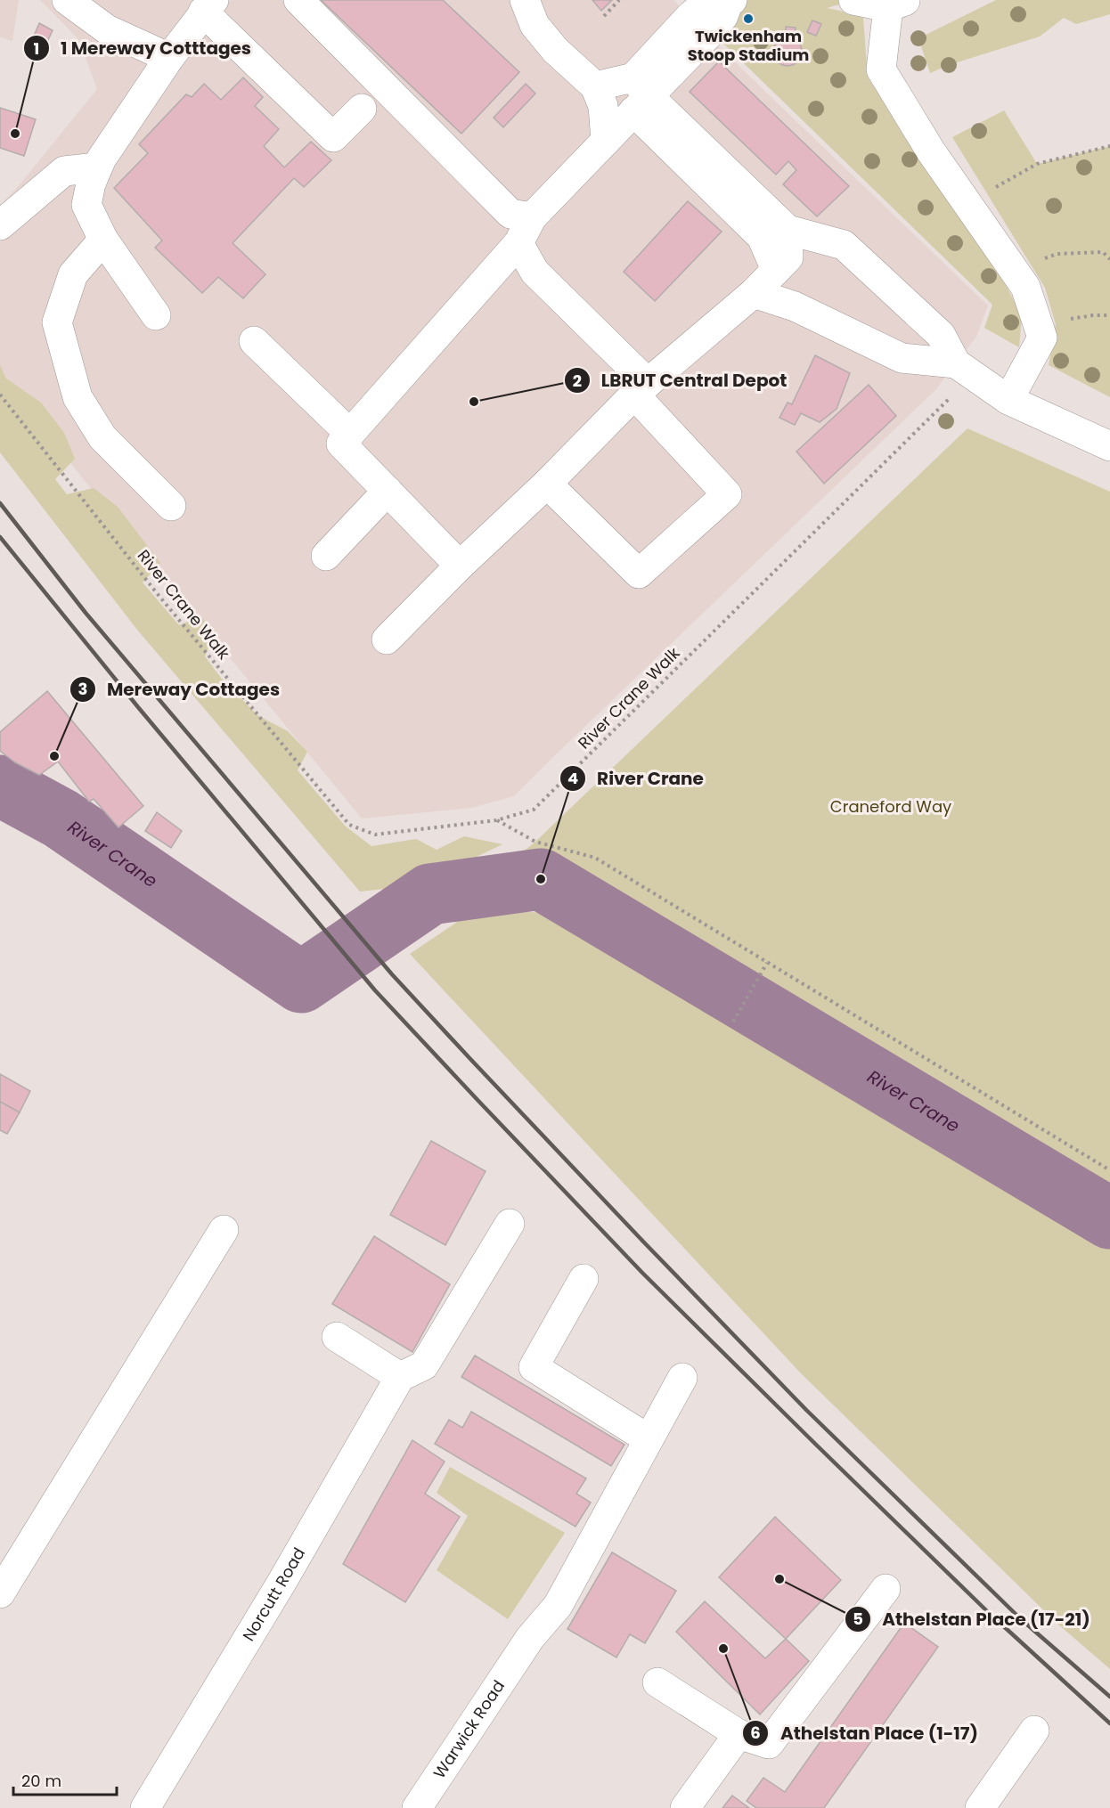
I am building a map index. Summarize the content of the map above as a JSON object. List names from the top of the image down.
{
  "streets": {
    "street": ["Norcutt Road", "Warwick Road"],
    "path": ["River Crane Walk"]
  },
  "water": ["River Crane"],
  "parks": ["Craneford Way"],
  "places": [
    "Twickenham Stoop Stadium",
    "1 Mereway Cotttages",
    "LBRUT Central Depot",
    "Mereway Cottages",
    "River Crane",
    "Athelstan Place (17-21)",
    "Athelstan Place (1-17)"
  ],
  "scale_bar": "20 m"
}
